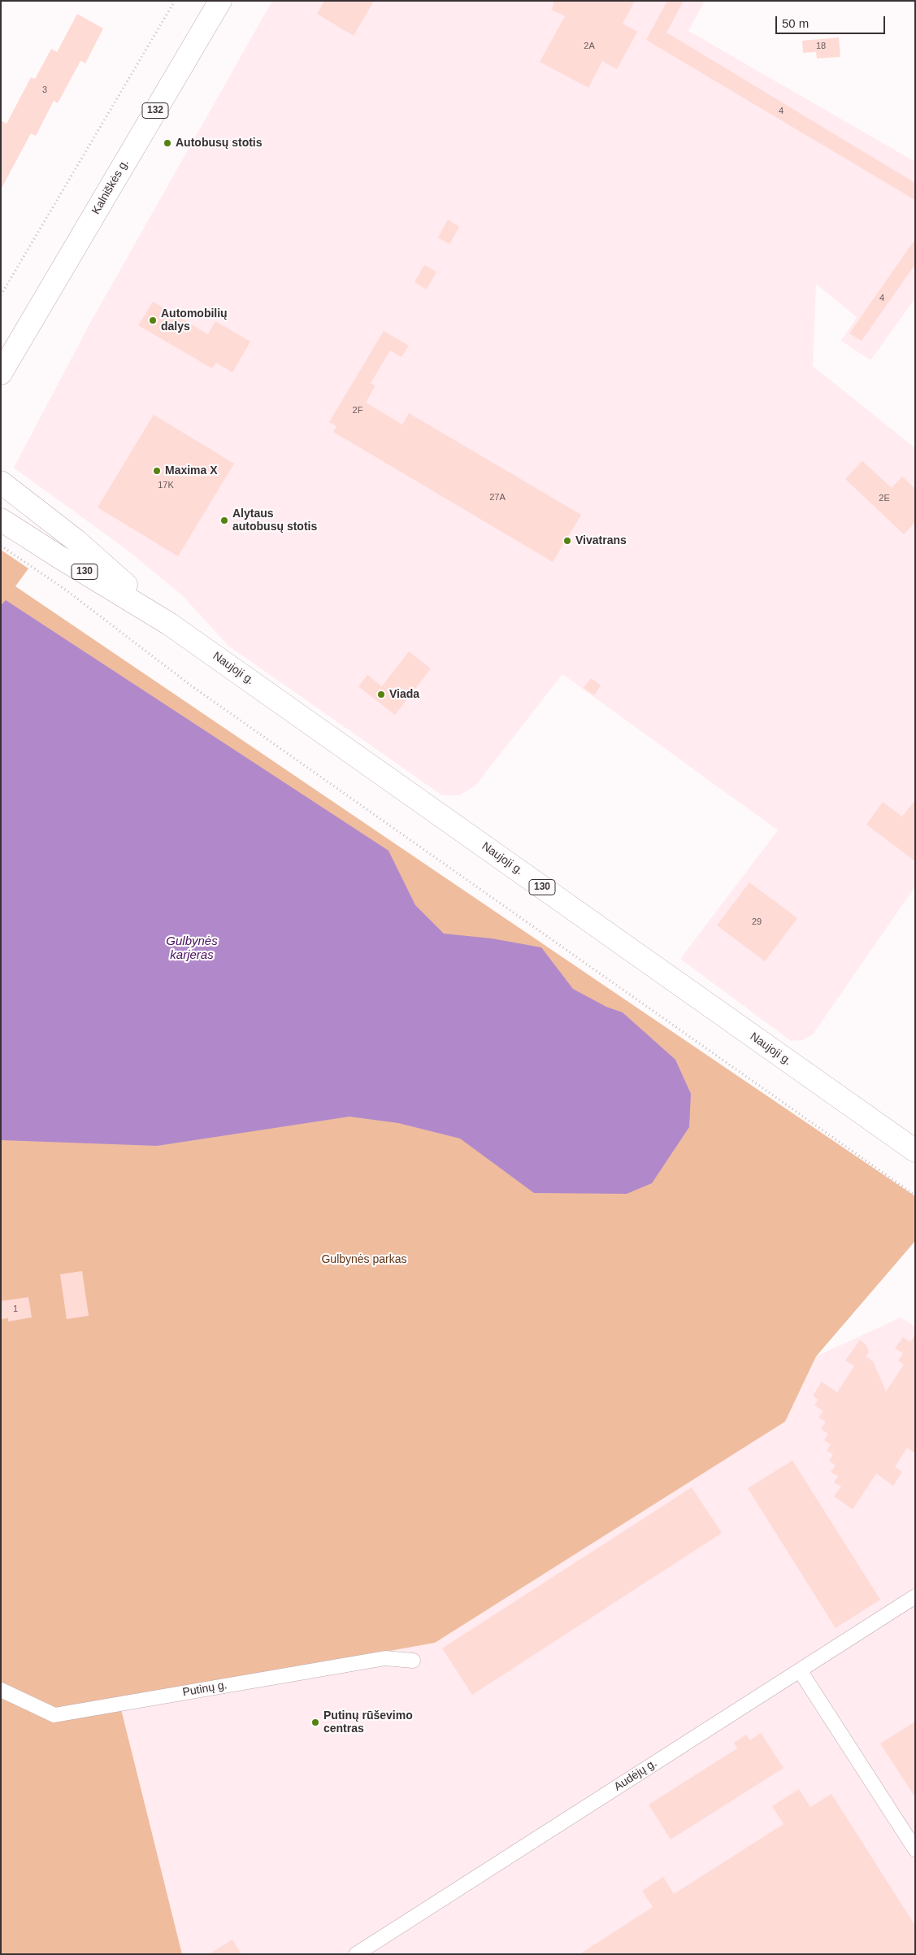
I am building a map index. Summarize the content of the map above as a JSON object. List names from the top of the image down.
{
  "streets": {
    "main road": [
      "132",
      "Kalniškės g.",
      "130",
      "Naujoji g."
    ],
    "street": ["Putinų g.", "Audėjų g."]
  },
  "water": ["Gulbynės karjeras"],
  "parks": ["Gulbynės parkas"],
  "places": [
    "Autobusų stotis",
    "Automobilių dalys",
    "Maxima X",
    "Alytaus autobusų stotis",
    "Vivatrans",
    "Viada",
    "Putinų rūševimo centras"
  ],
  "house_numbers": [
    "2A",
    "18",
    "3",
    "4",
    "4",
    "2F",
    "17K",
    "27A",
    "2E",
    "29",
    "1"
  ],
  "scale_bar": "50 m"
}
